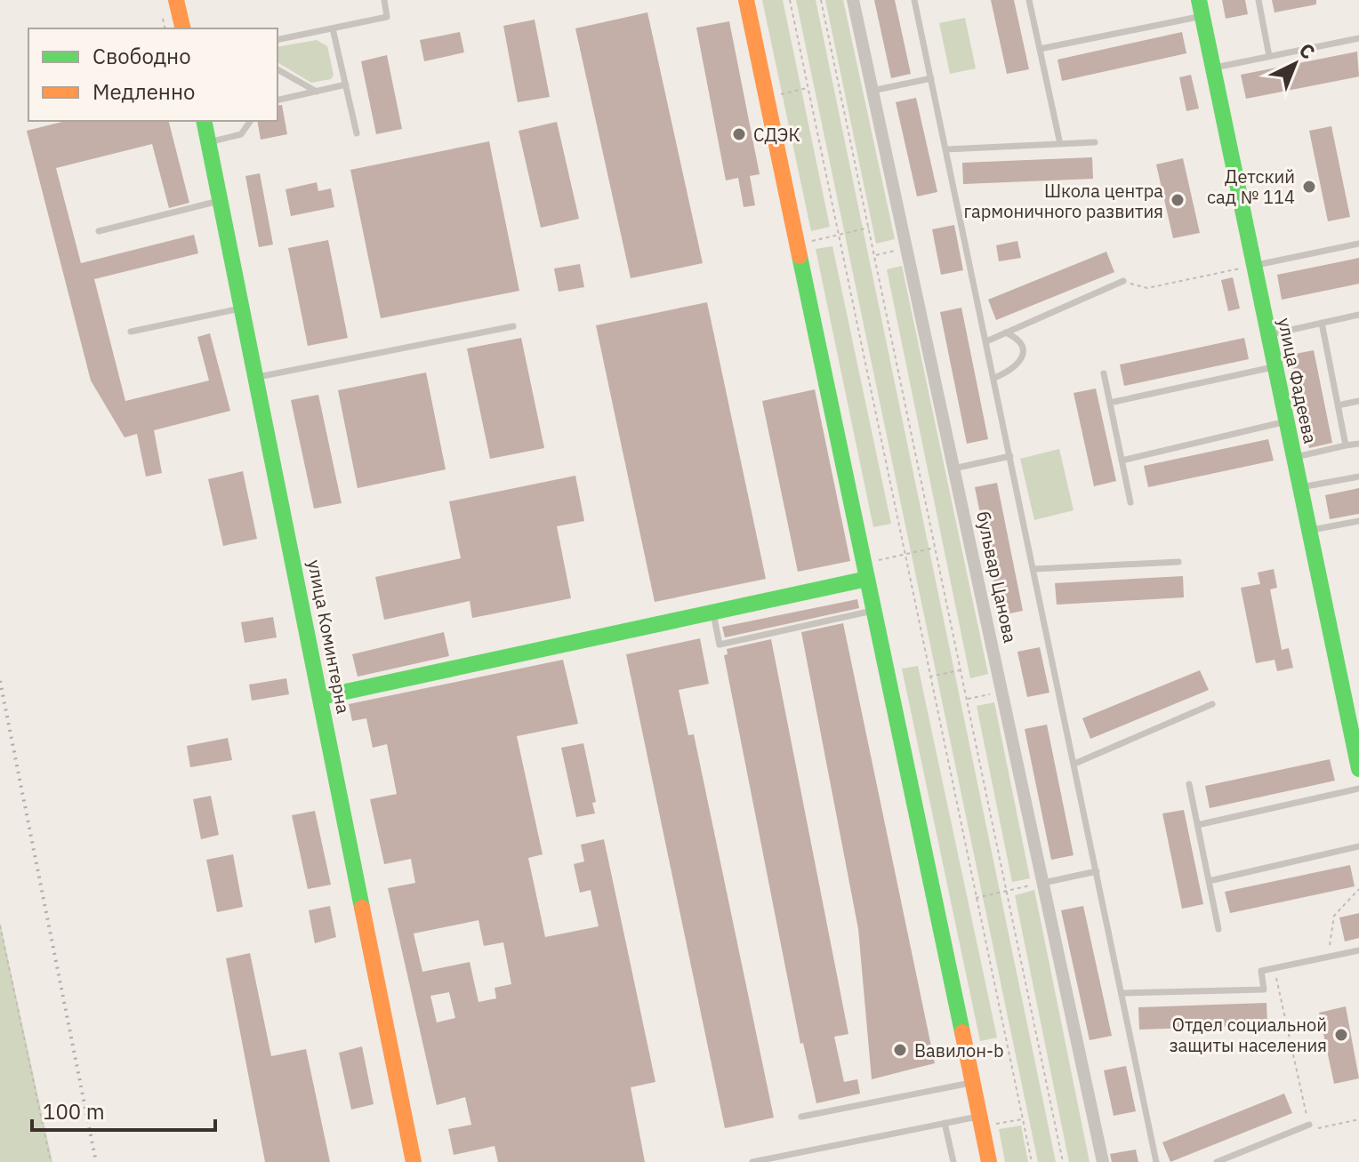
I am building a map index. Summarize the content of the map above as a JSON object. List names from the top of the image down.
{
  "streets": {
    "street": ["улица Фадеева", "бульвар Цанова", "улица Коминтерна"]
  },
  "places": [
    "СДЭК",
    "Детский сад № 114",
    "Школа центра гармоничного развития",
    "Отдел социальной защиты населения",
    "Вавилон-b"
  ],
  "legend": ["Свободно", "Медленно"],
  "scale_bar": "100 m",
  "north": "top right"
}
